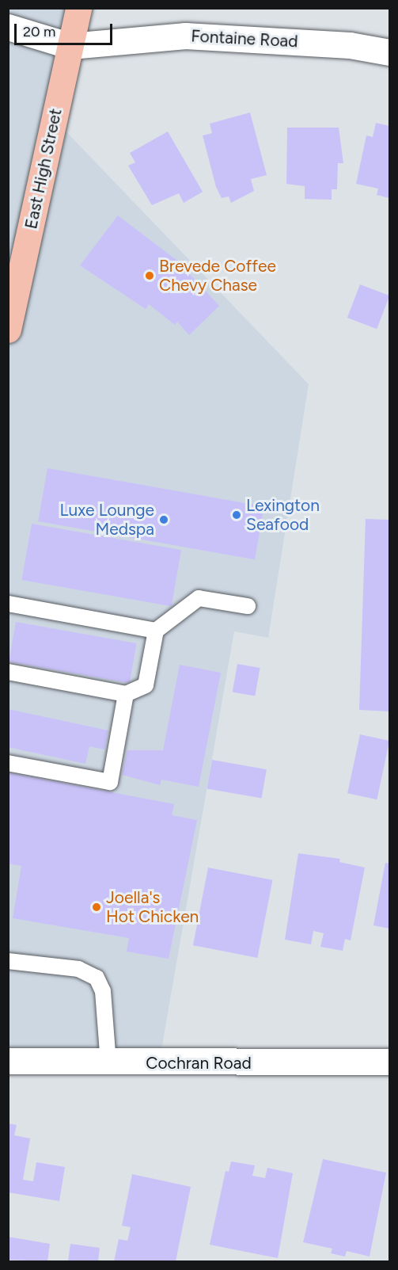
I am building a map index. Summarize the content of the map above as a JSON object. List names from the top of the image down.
{
  "streets": {
    "main road": ["East High Street"],
    "street": ["Fontaine Road", "Cochran Road"]
  },
  "crossings": [
    ["Fontaine Road", "East High Street"]
  ],
  "places": [
    "Brevede Coffee Chevy Chase",
    "Lexington Seafood",
    "Luxe Lounge Medspa",
    "Joella's Hot Chicken"
  ],
  "scale_bar": "20 m"
}
